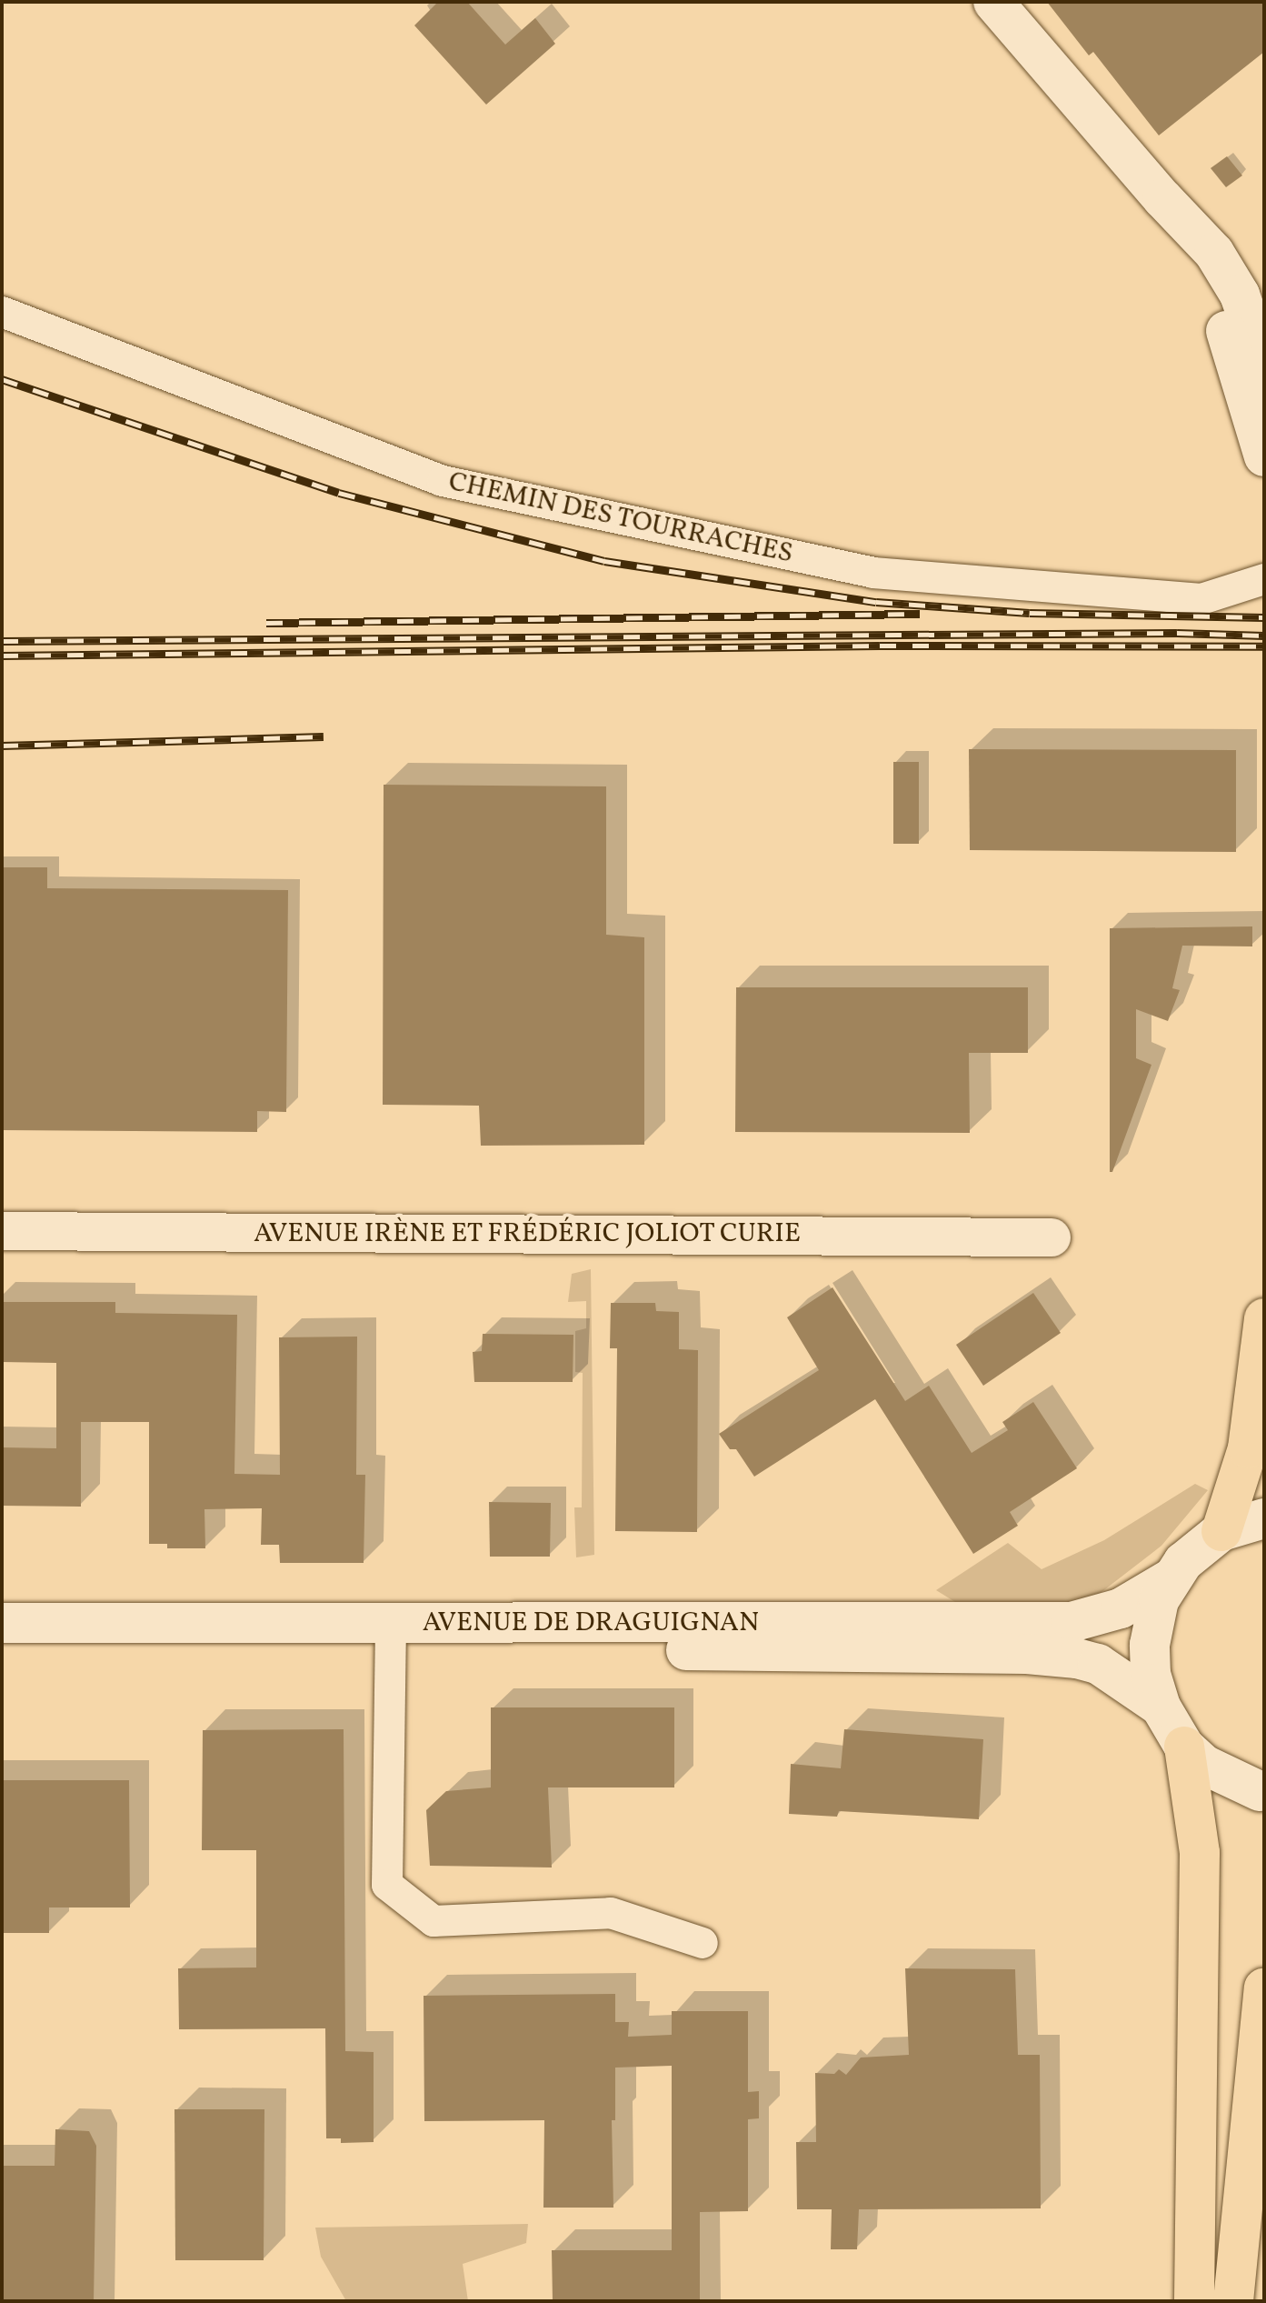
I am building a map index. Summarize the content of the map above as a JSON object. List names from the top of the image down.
{
  "streets": {
    "main road": ["AVENUE DE DRAGUIGNAN"],
    "street": ["CHEMIN DES TOURRACHES", "AVENUE IRÈNE ET FRÉDÉRIC JOLIOT CURIE"]
  }
}
